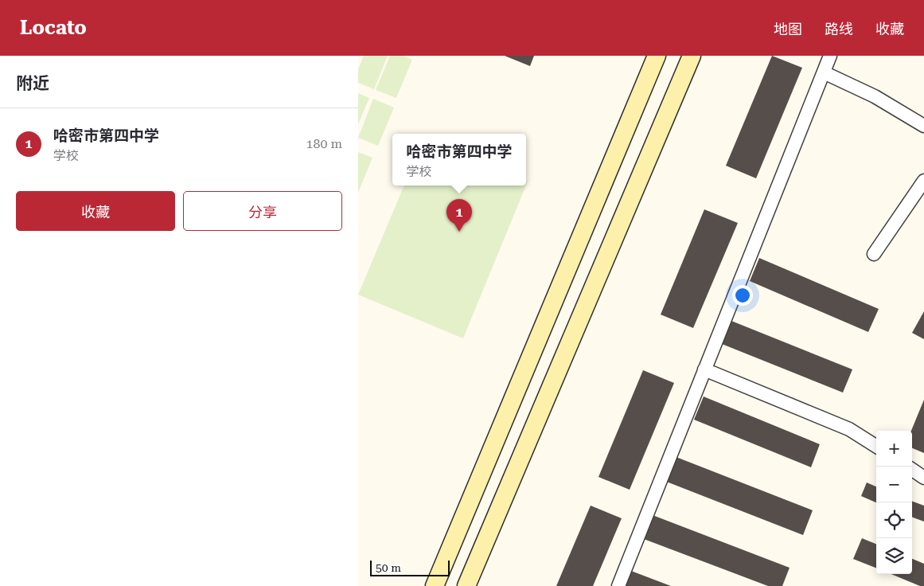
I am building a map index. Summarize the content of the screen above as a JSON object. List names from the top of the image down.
{
  "scale_bar": "50 m",
  "page": {
    "header": "Locato",
    "nav": ["地图", "路线", "收藏"],
    "heading": "附近",
    "list": [
      {
        "mark": "1",
        "name": "哈密市第四中学",
        "note": "学校",
        "value": "180 m"
      }
    ],
    "popup": ["哈密市第四中学", "学校"],
    "buttons": ["收藏", "分享"],
    "pins": "1",
    "map_buttons": ["+", "−"],
    "scale": "50 m"
  }
}
